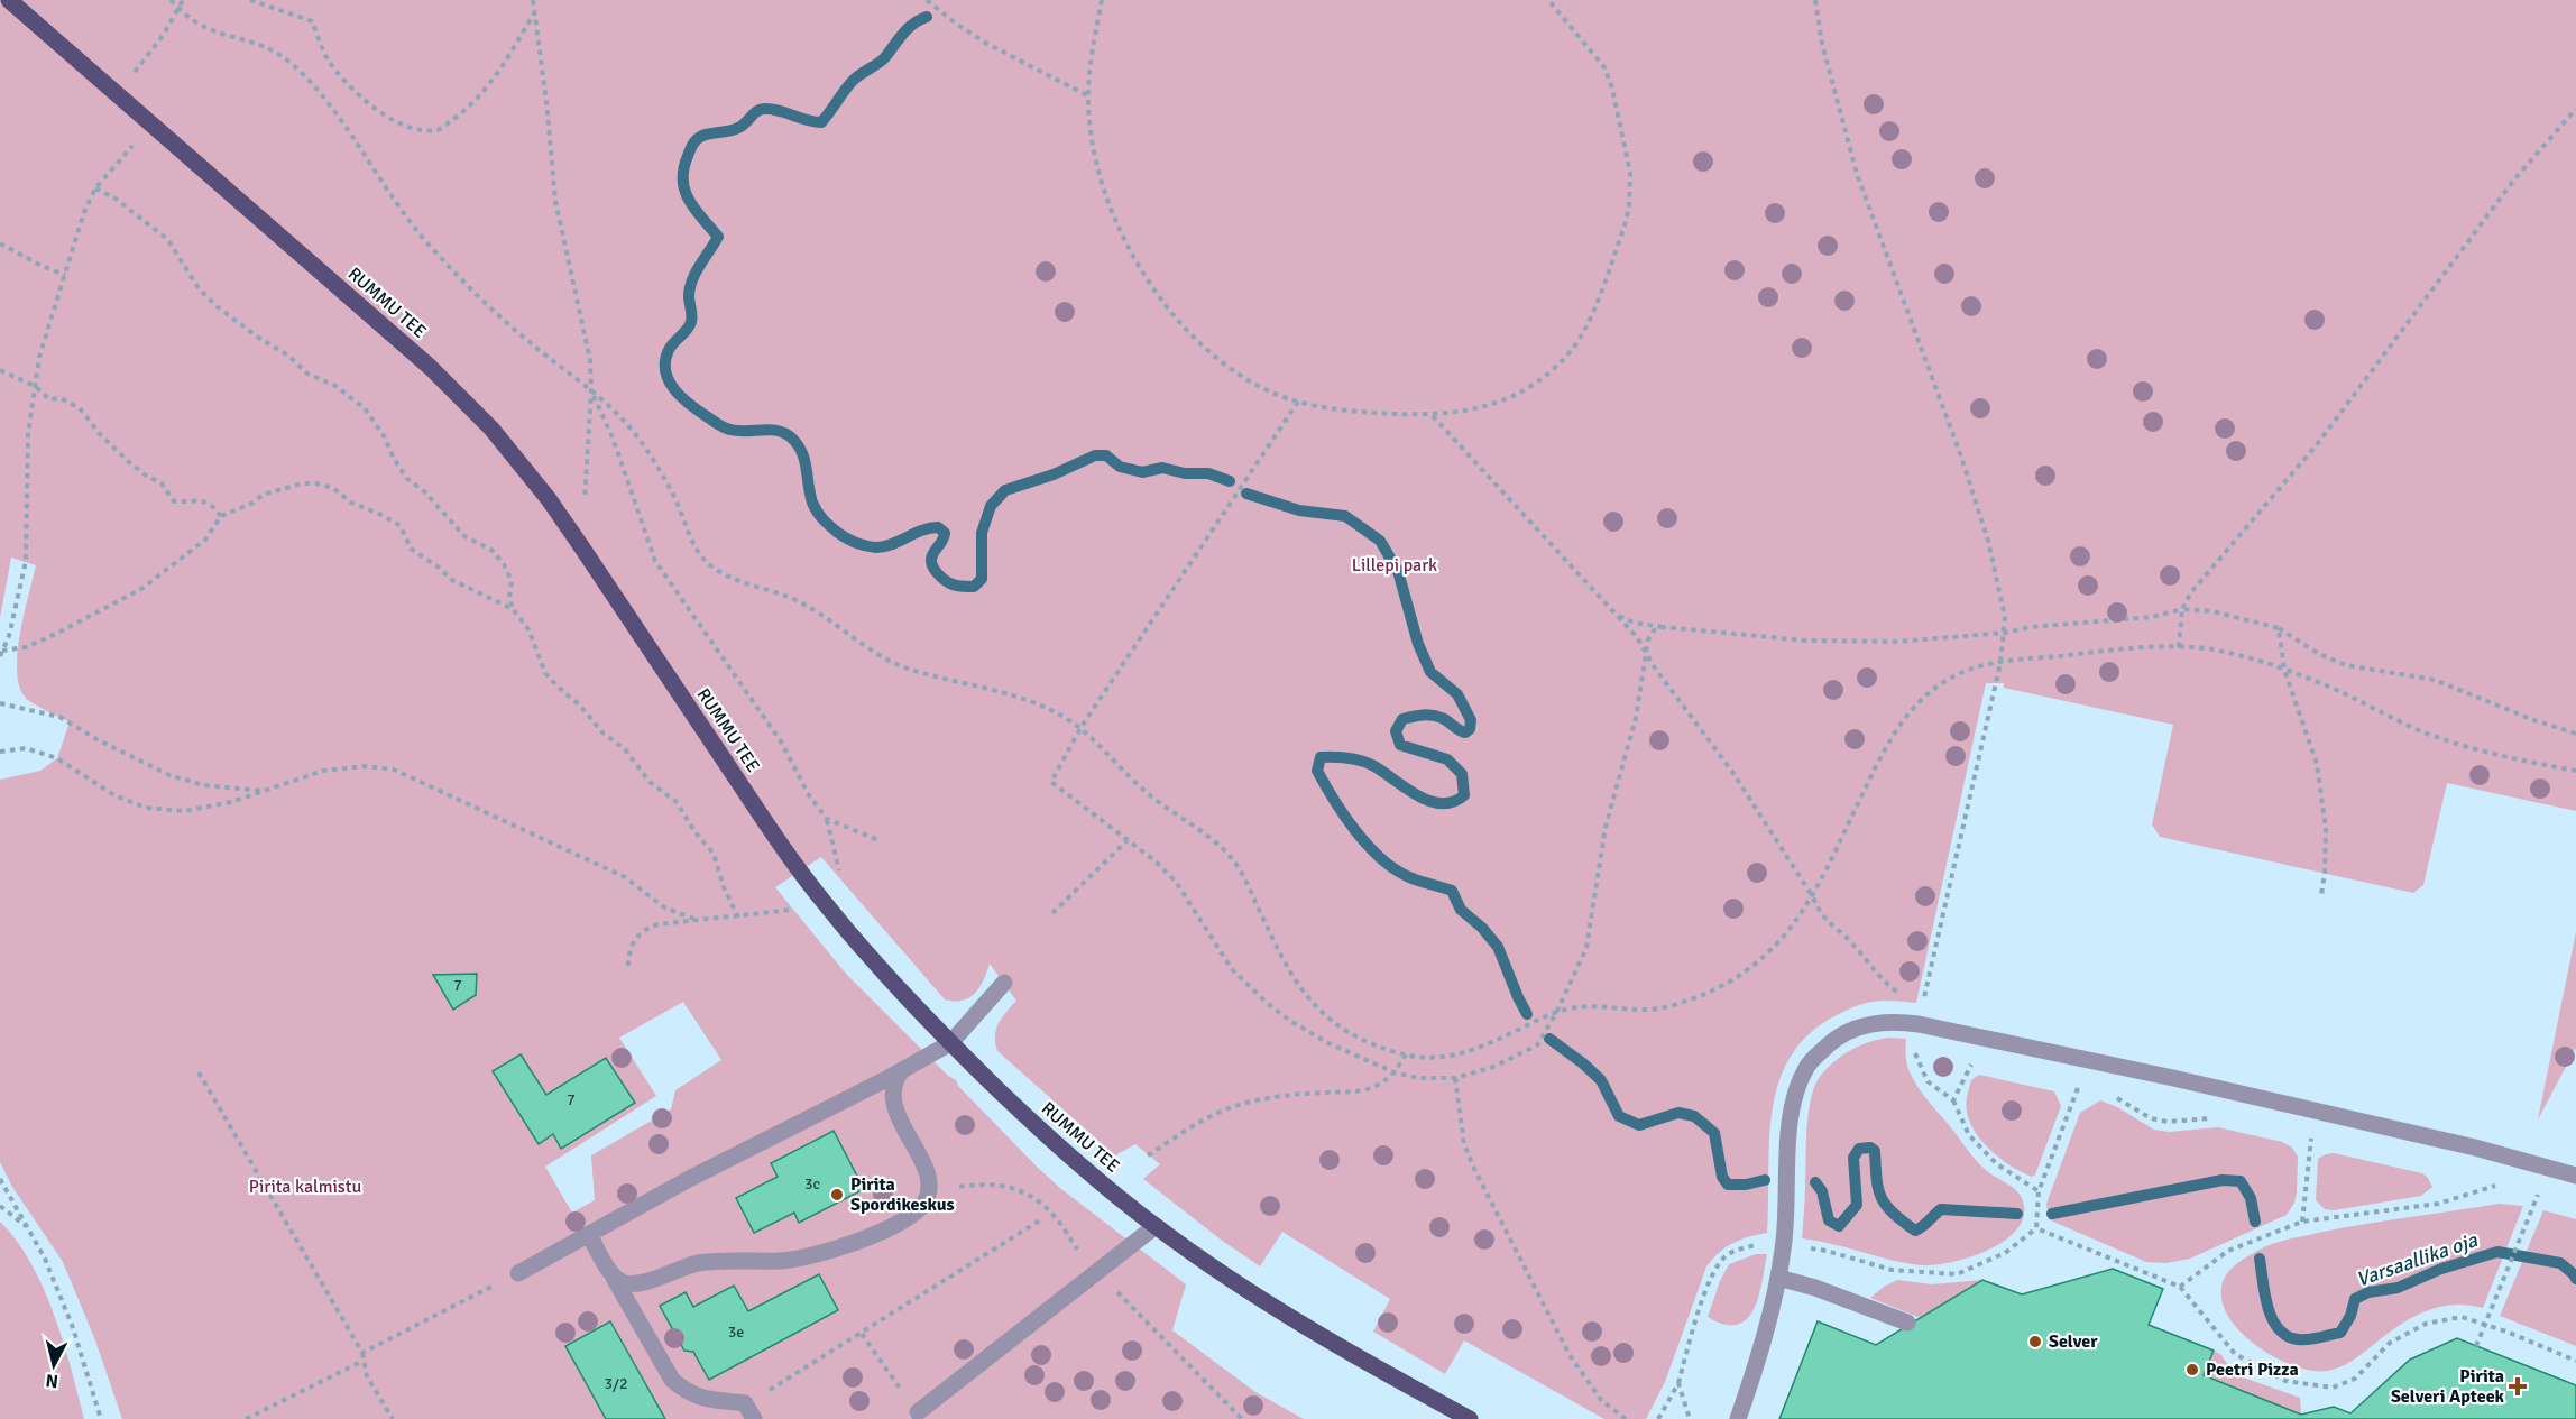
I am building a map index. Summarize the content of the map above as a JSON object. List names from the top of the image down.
{
  "streets": {
    "main road": ["RUMMU TEE"]
  },
  "water": ["Varsaallika oja"],
  "parks": ["Lillepi park", "Pirita kalmistu"],
  "places": {
    "other": ["Pirita Spordikeskus", "Selver", "Peetri Pizza"],
    "health": ["Pirita Selveri Apteek"]
  },
  "house_numbers": [
    "7",
    "7",
    "3c",
    "3e",
    "3/2"
  ],
  "north": "bottom"
}
